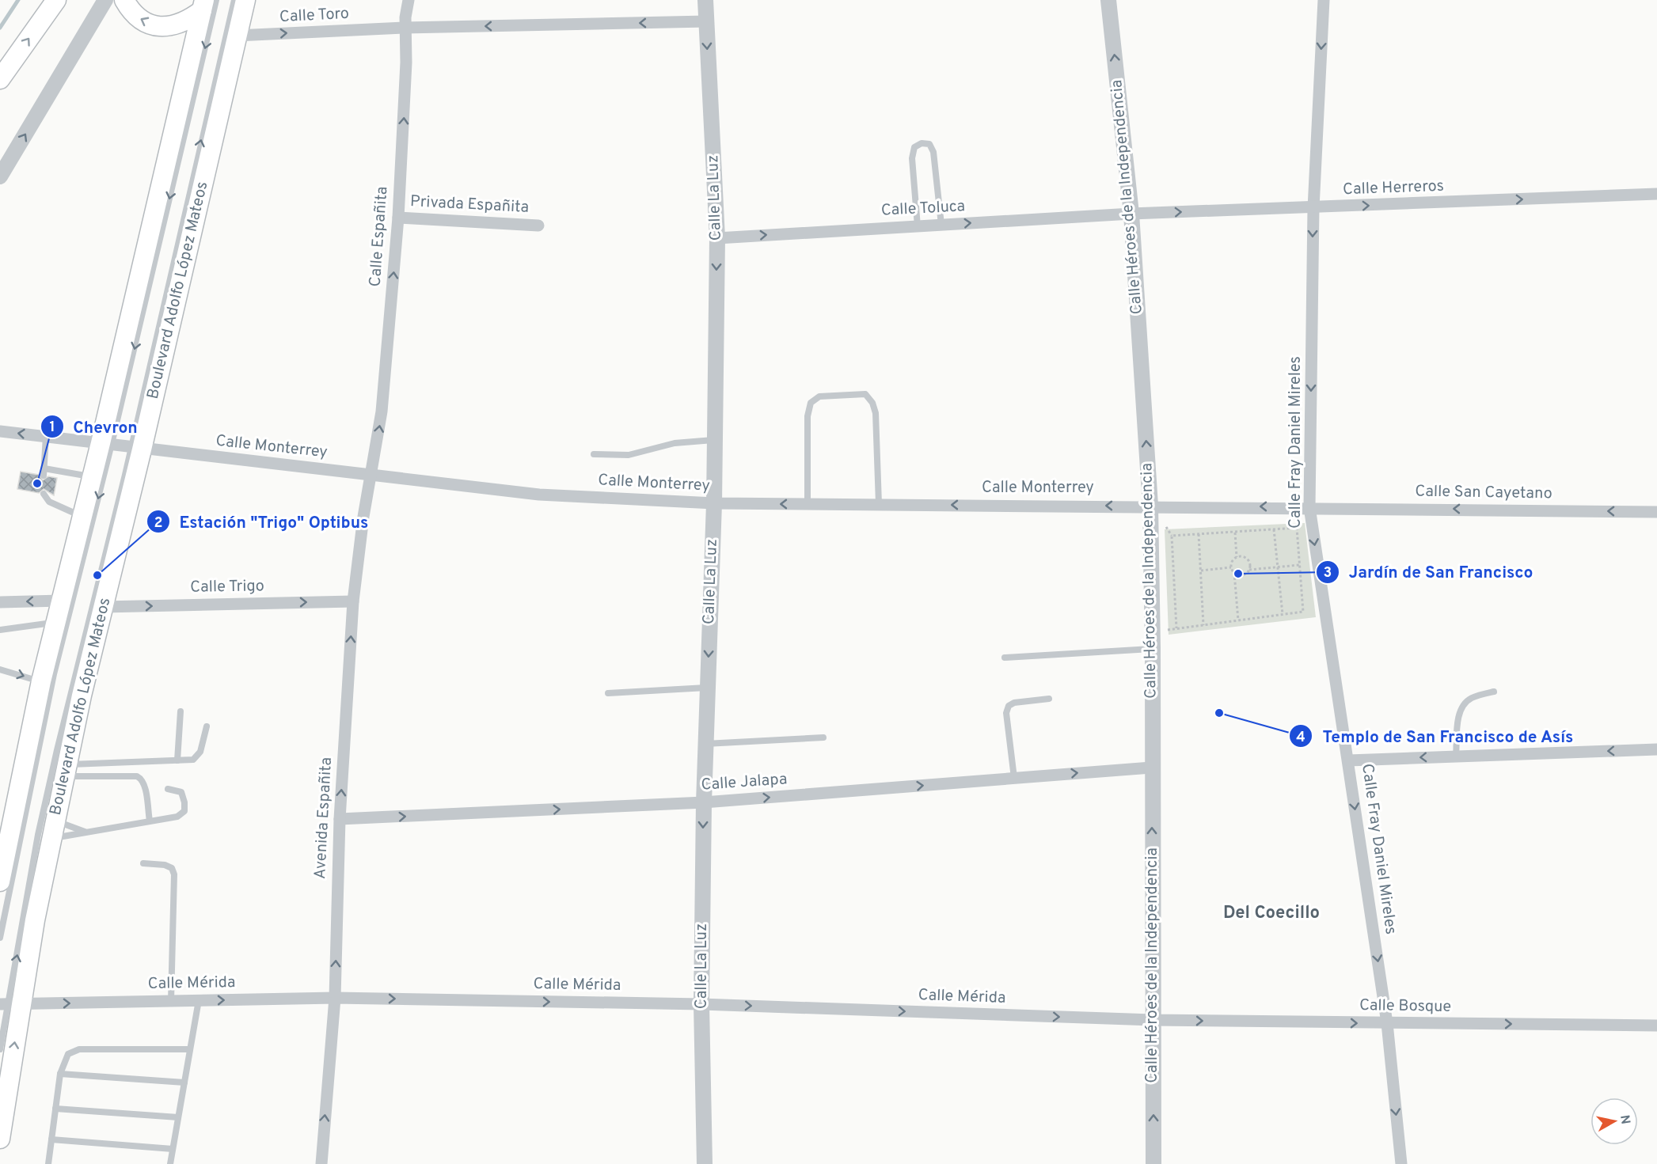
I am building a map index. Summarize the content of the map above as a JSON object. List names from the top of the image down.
{
  "streets": {
    "main road": ["Boulevard Adolfo López Mateos"],
    "street": [
      "Calle Toro",
      "Calle Herreros",
      "Calle Héroes de la Independencia",
      "Calle La Luz",
      "Privada Españita",
      "Calle Toluca",
      "Calle Españita",
      "Calle Fray Daniel Mireles",
      "Calle Monterrey",
      "Calle San Cayetano",
      "Calle Trigo",
      "Calle Jalapa",
      "Avenida Españita",
      "Calle Mérida",
      "Calle Bosque"
    ]
  },
  "crossings": [
    ["Calle Toro", "Calle La Luz"],
    ["Calle Toro", "Calle Españita"],
    ["Calle Toro", "Boulevard Adolfo López Mateos"],
    ["Calle Herreros", "Calle Héroes de la Independencia"],
    ["Calle Herreros", "Calle Toluca"],
    ["Calle Herreros", "Calle Fray Daniel Mireles"],
    ["Calle Héroes de la Independencia", "Calle Toluca"],
    ["Calle Héroes de la Independencia", "Calle Monterrey"],
    ["Calle Héroes de la Independencia", "Calle Jalapa"],
    ["Calle Héroes de la Independencia", "Calle Mérida"],
    ["Calle Héroes de la Independencia", "Calle Bosque"],
    ["Calle La Luz", "Calle Toluca"],
    ["Calle La Luz", "Calle Monterrey"],
    ["Calle La Luz", "Calle Jalapa"],
    ["Calle La Luz", "Calle Mérida"],
    ["Privada Españita", "Calle Españita"],
    ["Calle Españita", "Calle Monterrey"],
    ["Calle Españita", "Avenida Españita"],
    ["Boulevard Adolfo López Mateos", "Calle Monterrey"],
    ["Boulevard Adolfo López Mateos", "Calle Trigo"],
    ["Boulevard Adolfo López Mateos", "Calle Mérida"],
    ["Calle Fray Daniel Mireles", "Calle Monterrey"],
    ["Calle Fray Daniel Mireles", "Calle San Cayetano"],
    ["Calle Fray Daniel Mireles", "Calle Bosque"],
    ["Calle Monterrey", "Calle San Cayetano"],
    ["Calle Monterrey", "Avenida Españita"],
    ["Calle Trigo", "Avenida Españita"],
    ["Calle Jalapa", "Avenida Españita"],
    ["Avenida Españita", "Calle Mérida"],
    ["Calle Mérida", "Calle Bosque"]
  ],
  "one_way": [
    "Calle Herreros",
    "Calle Héroes de la Independencia",
    "Calle La Luz",
    "Calle Toluca",
    "Calle Españita",
    "Calle Fray Daniel Mireles",
    "Calle Monterrey",
    "Calle San Cayetano",
    "Calle Trigo",
    "Calle Jalapa",
    "Avenida Españita",
    "Calle Mérida",
    "Calle Bosque"
  ],
  "districts": ["Del Coecillo"],
  "places": [
    "Chevron",
    "Jardín de San Francisco",
    "Estación \"Trigo\" Optibus",
    "Templo de San Francisco de Asís"
  ],
  "north": "right"
}
